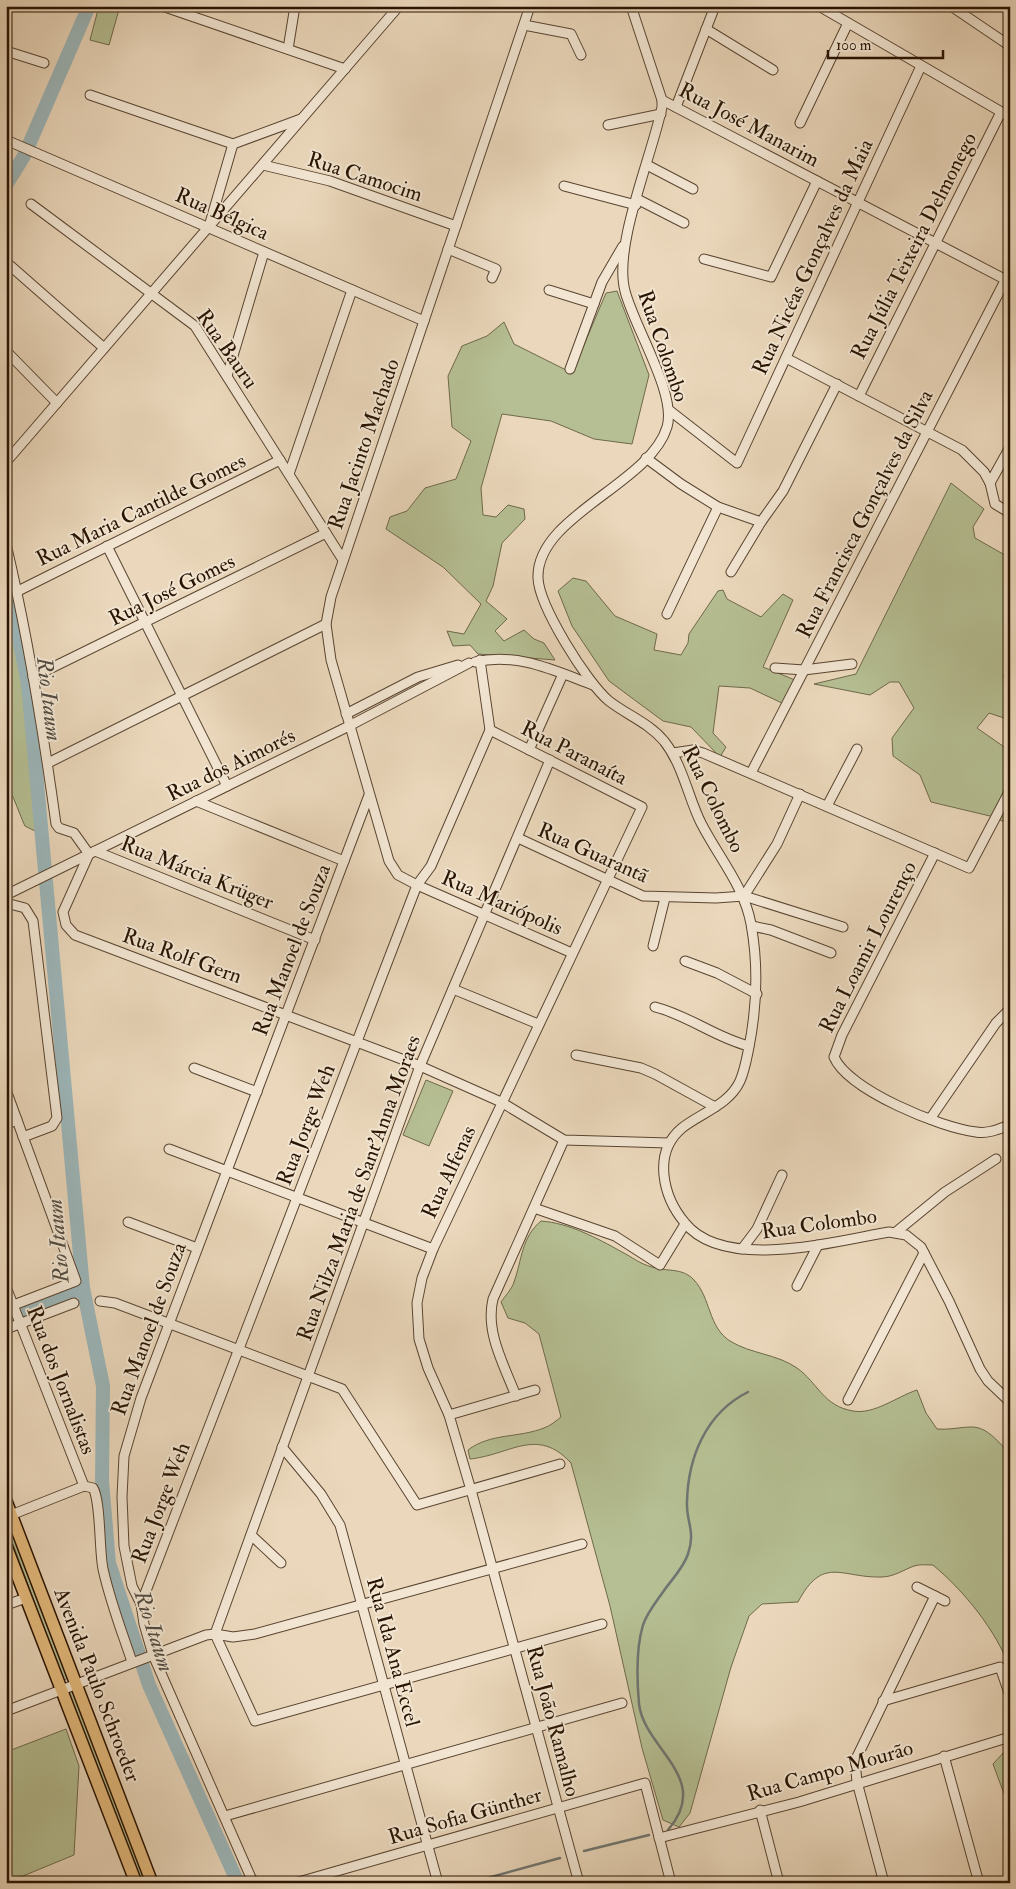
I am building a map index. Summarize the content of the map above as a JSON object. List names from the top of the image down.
{
  "streets": {
    "main road": ["Avenida Paulo Schroeder"],
    "street": [
      "Rua José Manarim",
      "Rua Camocim",
      "Rua Bélgica",
      "Rua Júlia Teixeira Delmonego",
      "Rua Nicéas Gonçalves da Maia",
      "Rua Colombo",
      "Rua Bauru",
      "Rua Jacinto Machado",
      "Rua Maria Cantilde Gomes",
      "Rua Francisca Gonçalves da Silva",
      "Rua José Gomes",
      "Rua Paranaíta",
      "Rua dos Aimorés",
      "Rua Guarantã",
      "Rua Márcia Krüger",
      "Rua Mariópolis",
      "Rua Loamir Lourenço",
      "Rua Manoel de Souza",
      "Rua Rolf Gern",
      "Rua Jorge Weh",
      "Rua Alfenas",
      "Rua Nilza Maria de Sant'Anna Moraes",
      "Rua dos Jornalistas",
      "Rua Ida Ana Eccel",
      "Rua João Ramalho",
      "Rua Campo Mourão",
      "Rua Sofia Günther"
    ]
  },
  "crossings": [
    ["Rua José Manarim", "Rua Júlia Teixeira Delmonego"],
    ["Rua José Manarim", "Rua Nicéas Gonçalves da Maia"],
    ["Rua José Manarim", "Rua Colombo"],
    ["Rua José Manarim", "Rua Francisca Gonçalves da Silva"],
    ["Rua Camocim", "Rua Jacinto Machado"],
    ["Rua Bélgica", "Rua Jacinto Machado"],
    ["Rua Nicéas Gonçalves da Maia", "Rua Colombo"],
    ["Rua Colombo", "Rua dos Aimorés"],
    ["Rua Colombo", "Rua Guarantã"],
    ["Rua Colombo", "Rua Rolf Gern"],
    ["Rua Bauru", "Rua Jacinto Machado"],
    ["Rua Bauru", "Rua Maria Cantilde Gomes"],
    ["Rua Bauru", "Rua José Gomes"],
    ["Rua Jacinto Machado", "Rua dos Aimorés"],
    ["Rua Jacinto Machado", "Rua Mariópolis"],
    ["Rua Jacinto Machado", "Rua Manoel de Souza"],
    ["Rua Jacinto Machado", "Rua Jorge Weh"],
    ["Rua Paranaíta", "Rua Jorge Weh"],
    ["Rua Paranaíta", "Rua Alfenas"],
    ["Rua Paranaíta", "Rua Nilza Maria de Sant'Anna Moraes"],
    ["Rua dos Aimorés", "Rua Márcia Krüger"],
    ["Rua dos Aimorés", "Rua Rolf Gern"],
    ["Rua Guarantã", "Rua Alfenas"],
    ["Rua Guarantã", "Rua Nilza Maria de Sant'Anna Moraes"],
    ["Rua Márcia Krüger", "Rua Manoel de Souza"],
    ["Rua Márcia Krüger", "Rua Rolf Gern"],
    ["Rua Mariópolis", "Rua Jorge Weh"],
    ["Rua Mariópolis", "Rua Alfenas"],
    ["Rua Mariópolis", "Rua Nilza Maria de Sant'Anna Moraes"],
    ["Rua Manoel de Souza", "Rua Rolf Gern"],
    ["Rua Manoel de Souza", "Rua Jorge Weh"],
    ["Rua Manoel de Souza", "Rua dos Jornalistas"],
    ["Rua Rolf Gern", "Rua Jorge Weh"],
    ["Rua Rolf Gern", "Rua Alfenas"],
    ["Rua Rolf Gern", "Rua Nilza Maria de Sant'Anna Moraes"],
    ["Rua Alfenas", "Rua João Ramalho"],
    ["Rua Nilza Maria de Sant'Anna Moraes", "Rua Ida Ana Eccel"],
    ["Rua Ida Ana Eccel", "Rua Sofia Günther"],
    ["Rua João Ramalho", "Rua Sofia Günther"],
    ["Rua Campo Mourão", "Rua Sofia Günther"]
  ],
  "water": ["Rio Itaum"],
  "scale_bar": "100 m"
}
